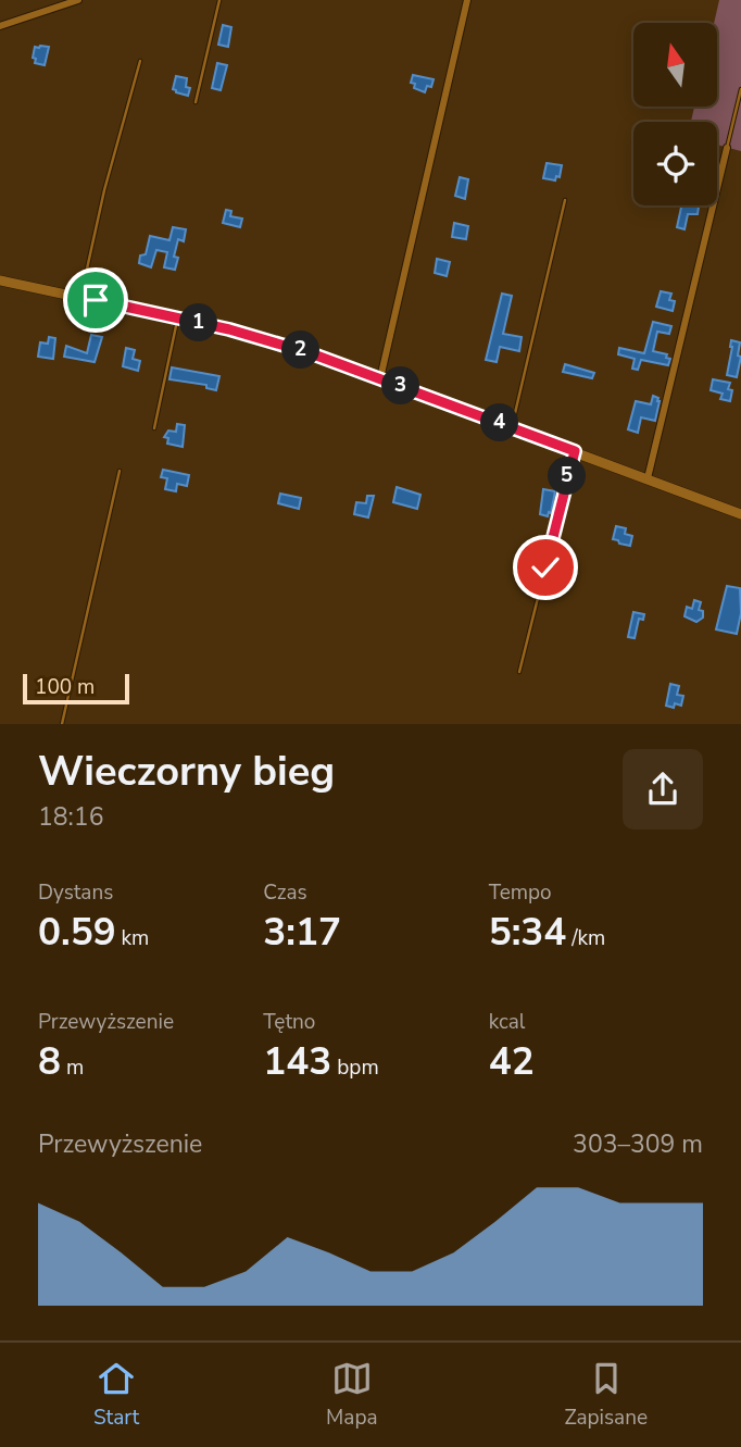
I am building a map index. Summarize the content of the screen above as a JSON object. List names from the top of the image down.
{
  "scale_bar": "100 m",
  "north": "top",
  "page": {
    "pins": [
      "1",
      "2",
      "3",
      "4",
      "5"
    ],
    "scale": "100 m",
    "heading": ["Wieczorny bieg", "18:16"],
    "stats": [
      ["Dystans", "0.59 km"],
      ["Czas", "3:17"],
      ["Tempo", "5:34 /km"],
      ["Przewyższenie", "8 m"],
      ["Tętno", "143 bpm"],
      ["kcal", "42"]
    ],
    "chart": ["Przewyższenie", "303–309 m"],
    "tabs": ["Start", "Mapa", "Zapisane"]
  }
}
